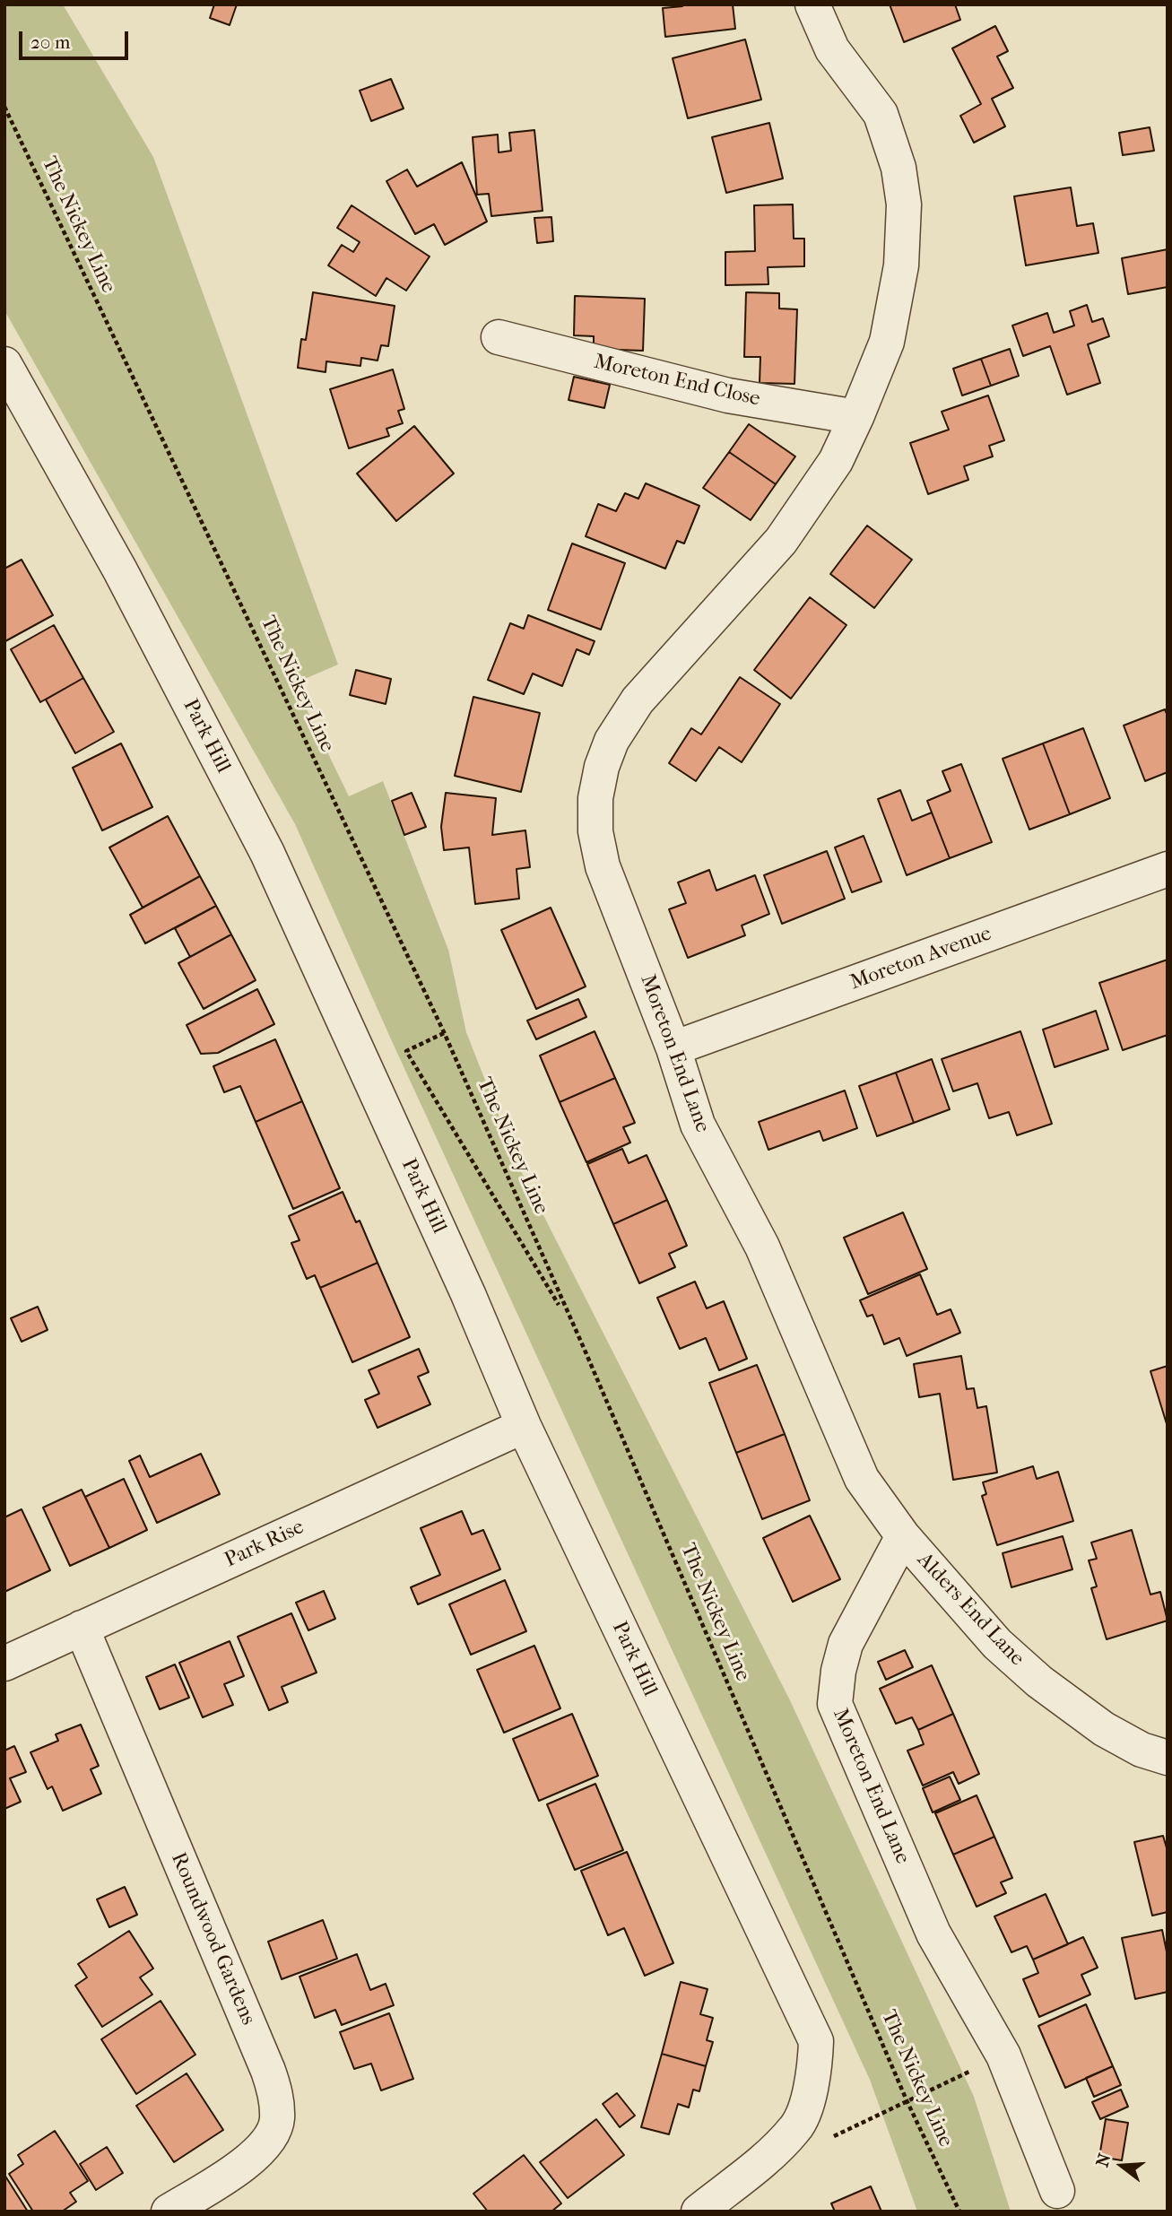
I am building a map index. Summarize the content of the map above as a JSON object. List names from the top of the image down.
{
  "streets": {
    "street": [
      "Moreton End Close",
      "Park Hill",
      "Moreton Avenue",
      "Moreton End Lane",
      "Park Rise",
      "Alders End Lane",
      "Roundwood Gardens"
    ],
    "path": ["The Nickey Line"]
  },
  "crossings": [
    ["Moreton End Close", "Moreton End Lane"],
    ["Park Hill", "Park Rise"],
    ["Moreton Avenue", "Moreton End Lane"],
    ["Moreton End Lane", "Alders End Lane"],
    ["Park Rise", "Roundwood Gardens"]
  ],
  "scale_bar": "20 m",
  "north": "left"
}
